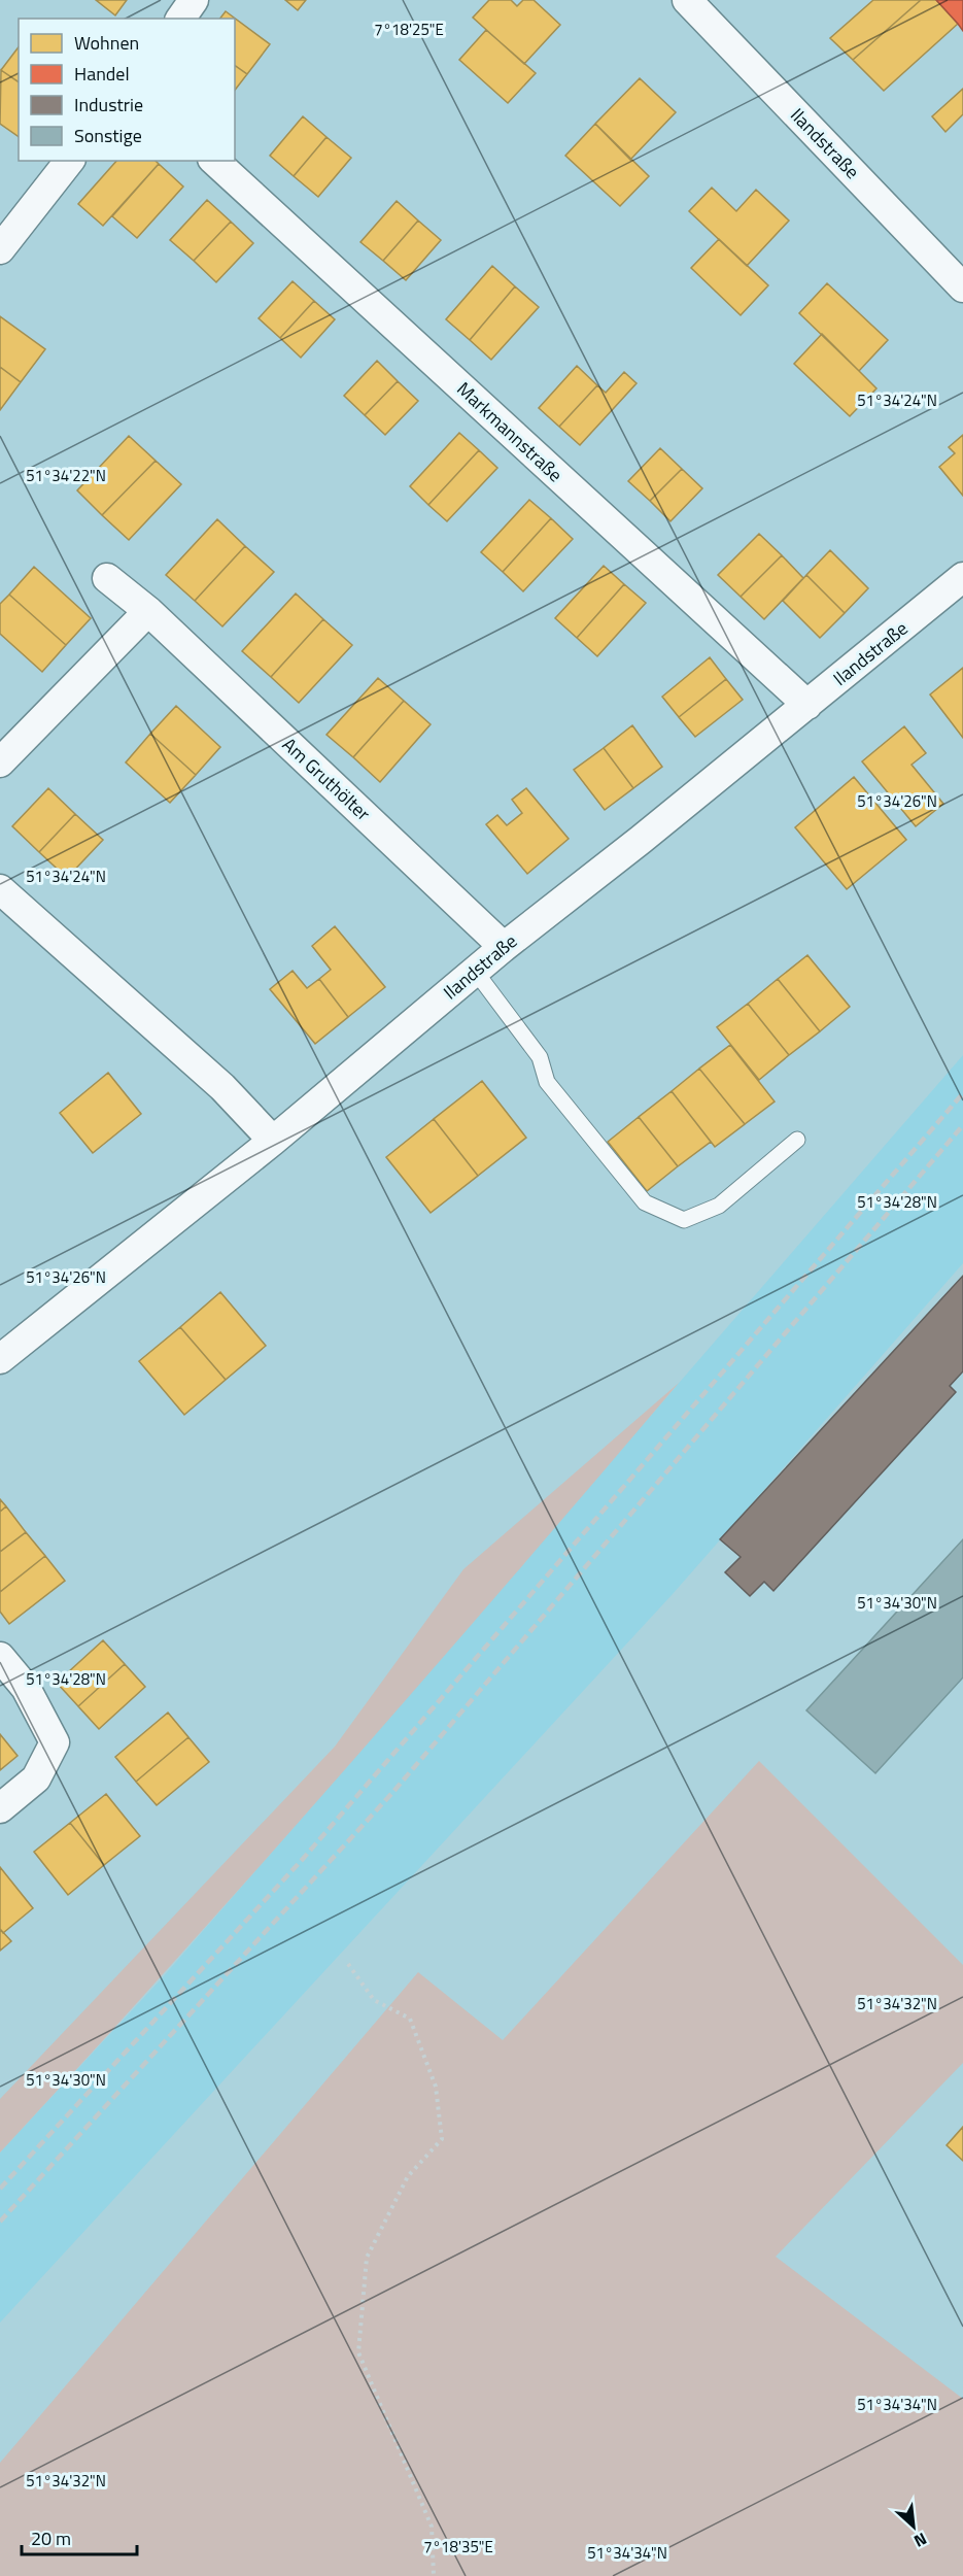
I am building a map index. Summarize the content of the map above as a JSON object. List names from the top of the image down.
{
  "streets": {
    "street": ["Ilandstraße", "Markmannstraße", "Am Gruthölter"]
  },
  "crossings": [
    ["Ilandstraße", "Markmannstraße"],
    ["Ilandstraße", "Am Gruthölter"]
  ],
  "legend": [
    "Wohnen",
    "Handel",
    "Industrie",
    "Sonstige"
  ],
  "scale_bar": "20 m",
  "north": "bottom right",
  "coordinates": [
    "7°18'25\"E",
    "51°34'24\"N",
    "51°34'22\"N",
    "51°34'26\"N",
    "51°34'28\"N",
    "51°34'30\"N",
    "51°34'32\"N",
    "51°34'34\"N",
    "7°18'35\"E"
  ]
}
